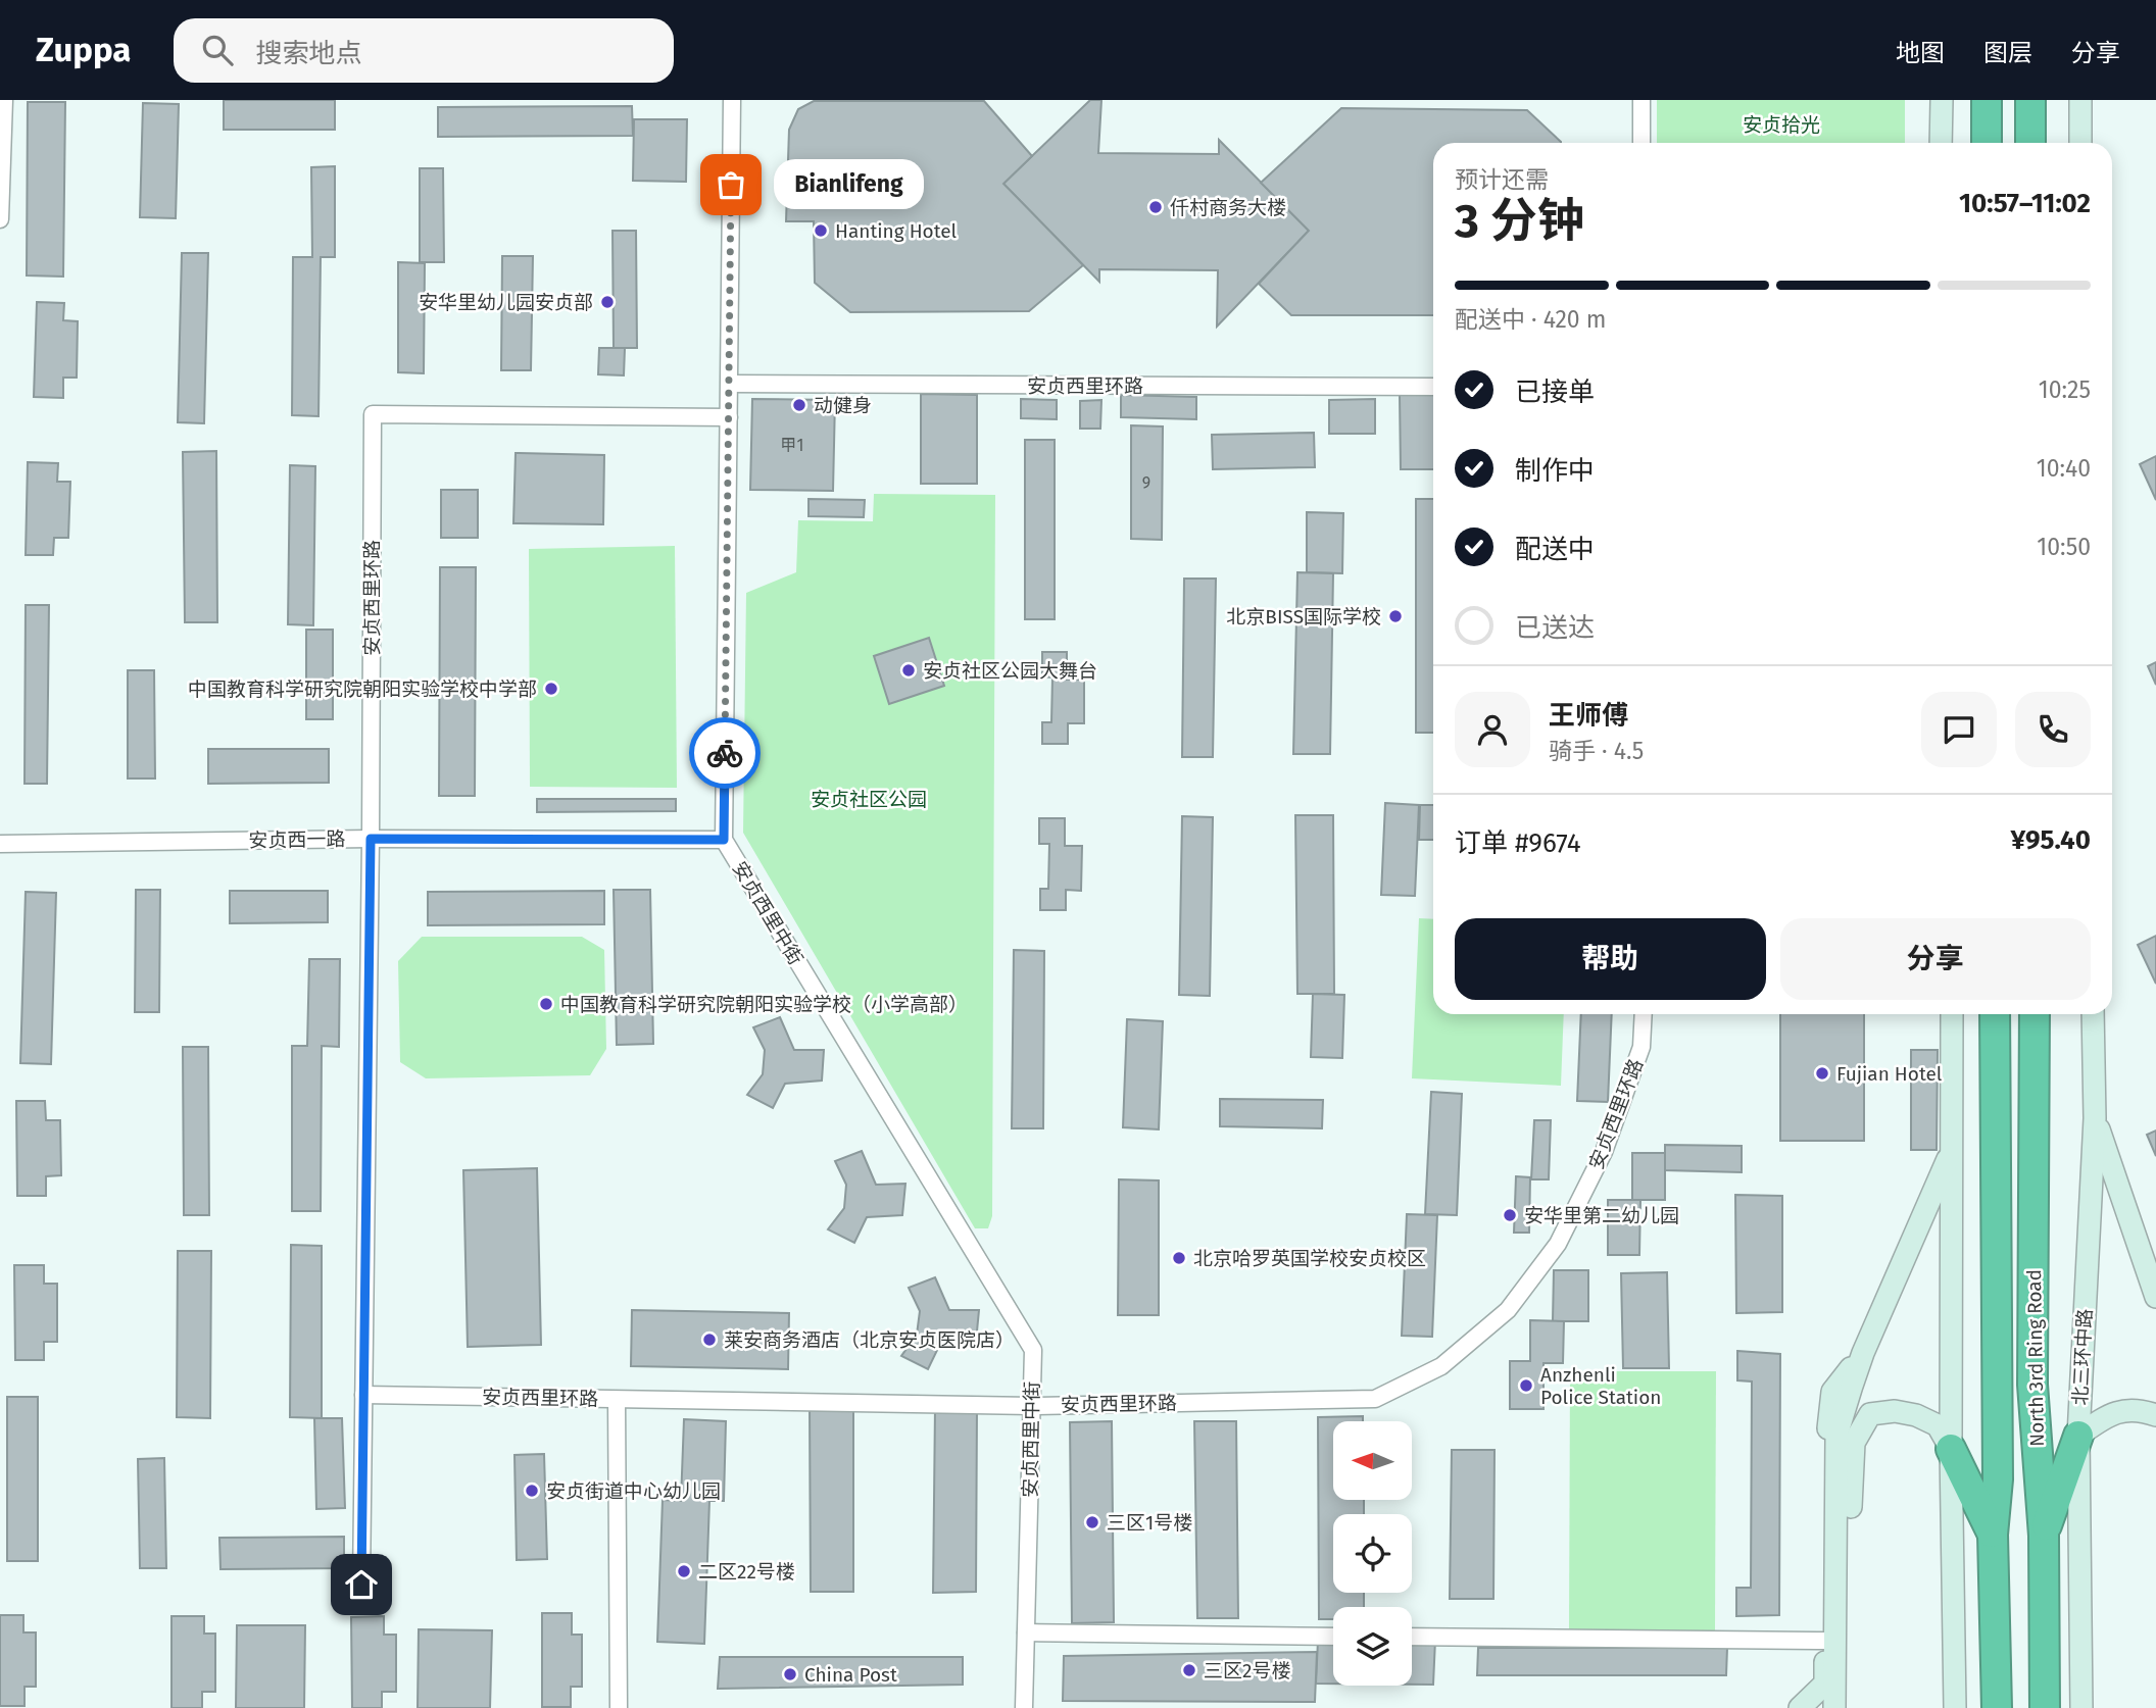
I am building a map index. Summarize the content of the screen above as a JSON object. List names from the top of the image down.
{
  "streets": {
    "highway": ["North 3rd Ring Road"],
    "street": [
      "安贞西里环路",
      "安贞西一路",
      "安贞西里中街",
      "北三环中路"
    ]
  },
  "crossings": [
    ["安贞西里环路", "安贞西一路"],
    ["安贞西里环路", "安贞西里中街"],
    ["安贞西一路", "安贞西里中街"]
  ],
  "parks": ["安贞拾光", "安贞社区公园"],
  "places": [
    "Bianlifeng",
    "仟村商务大楼",
    "Hanting Hotel",
    "安华里幼儿园安贞部",
    "动健身",
    "北京BISS国际学校",
    "安贞社区公园大舞台",
    "中国教育科学研究院朝阳实验学校中学部",
    "中国教育科学研究院朝阳实验学校（小学高部）",
    "Fujian Hotel",
    "安华里第二幼儿园",
    "北京哈罗英国学校安贞校区",
    "莱安商务酒店（北京安贞医院店）",
    "Anzhenli Police Station",
    "安贞街道中心幼儿园",
    "三区1号楼",
    "二区22号楼",
    "三区2号楼",
    "China Post"
  ],
  "house_numbers": ["甲1", "9"],
  "north": "left",
  "page": {
    "header": "Zuppa",
    "search": "搜索地点",
    "nav": ["地图", "图层", "分享"],
    "heading": ["3 分钟", "预计还需", "10:57–11:02"],
    "panel": [
      "王师傅",
      "骑手 · 4.5",
      "订单 #9674",
      "¥95.40"
    ],
    "bubble": "Bianlifeng",
    "bar": "配送中 · 420 m",
    "list": [
      ["已接单", "10:25"],
      ["制作中", "10:40"],
      ["配送中", "10:50"],
      "已送达"
    ],
    "buttons": ["帮助", "分享"]
  }
}
